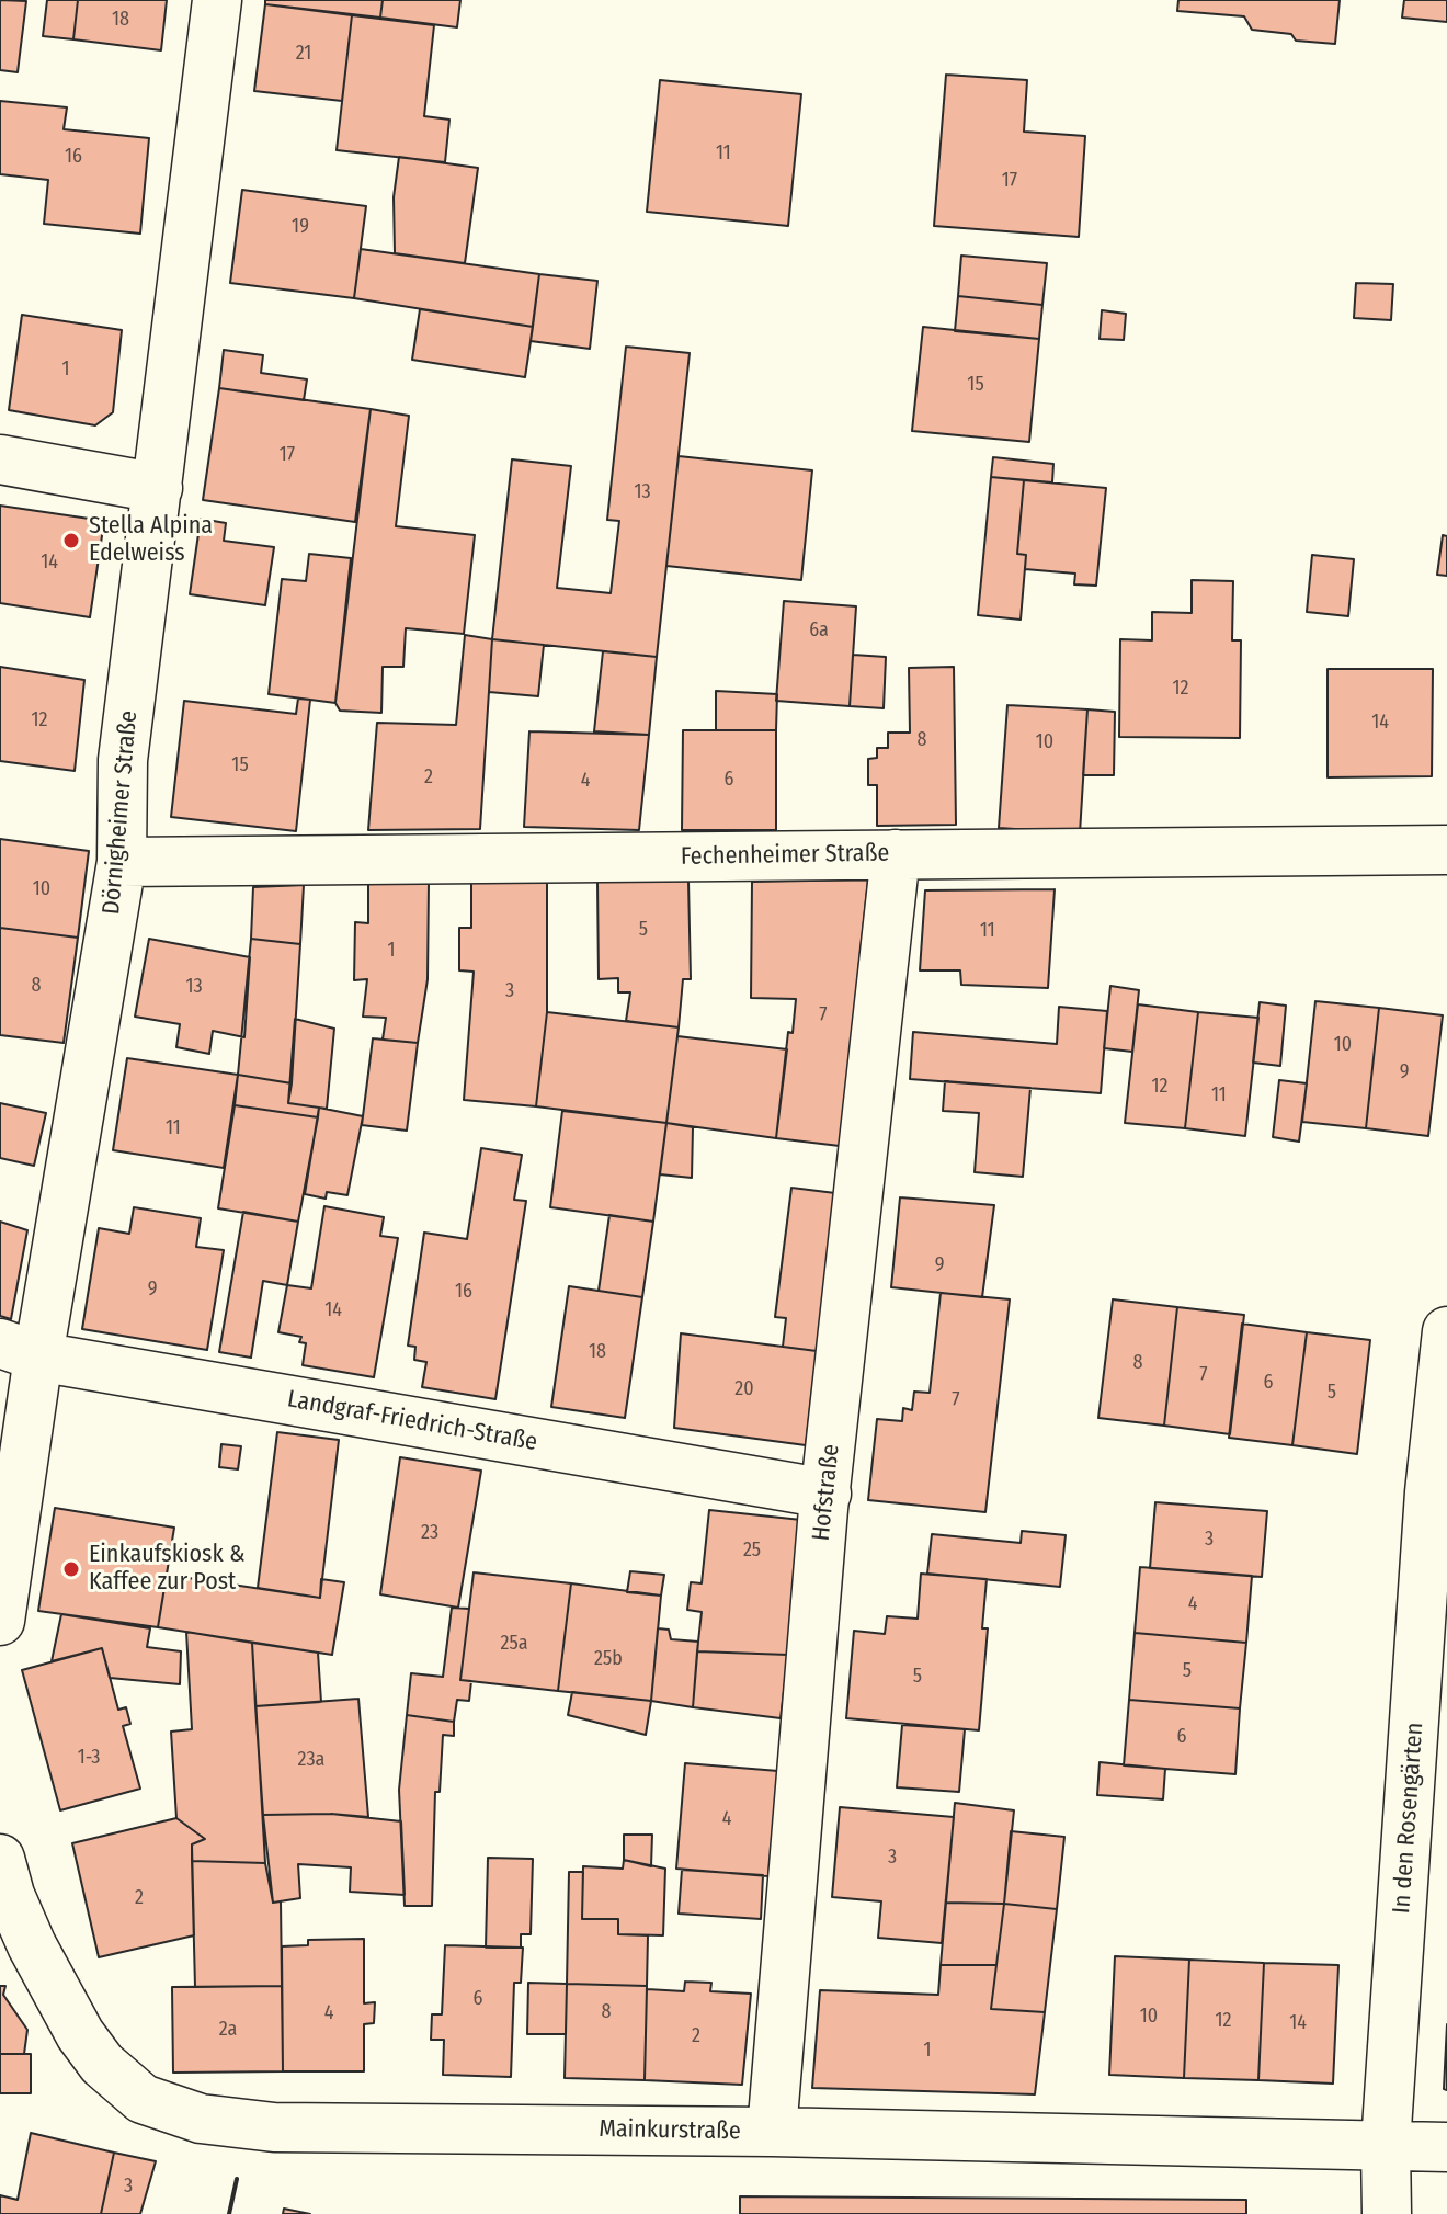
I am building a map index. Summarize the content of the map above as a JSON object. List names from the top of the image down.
{
  "streets": {
    "street": [
      "Dörnigheimer Straße",
      "Fechenheimer Straße",
      "Landgraf-Friedrich-Straße",
      "Hofstraße",
      "In den Rosengärten",
      "Mainkurstraße"
    ]
  },
  "crossings": [
    ["Dörnigheimer Straße", "Fechenheimer Straße"],
    ["Dörnigheimer Straße", "Landgraf-Friedrich-Straße"],
    ["Fechenheimer Straße", "Hofstraße"],
    ["Landgraf-Friedrich-Straße", "Hofstraße"],
    ["Hofstraße", "Mainkurstraße"],
    ["In den Rosengärten", "Mainkurstraße"]
  ],
  "places": ["Stella Alpina Edelweiss", "Einkaufskiosk & Kaffee zur Post"],
  "house_numbers": [
    "18",
    "21",
    "11",
    "16",
    "17",
    "19",
    "1",
    "15",
    "17",
    "13",
    "14",
    "6a",
    "12",
    "12",
    "14",
    "8",
    "10",
    "15",
    "2",
    "6",
    "4",
    "10",
    "5",
    "11",
    "1",
    "8",
    "13",
    "3",
    "7",
    "10",
    "9",
    "12",
    "11",
    "11",
    "9",
    "9",
    "16",
    "14",
    "18",
    "8",
    "7",
    "6",
    "20",
    "5",
    "7",
    "23",
    "3",
    "25",
    "4",
    "25a",
    "25b",
    "5",
    "5",
    "6",
    "1-3",
    "23a",
    "4",
    "3",
    "2",
    "6",
    "8",
    "4",
    "10",
    "12",
    "14",
    "2a",
    "2",
    "1",
    "3"
  ]
}
